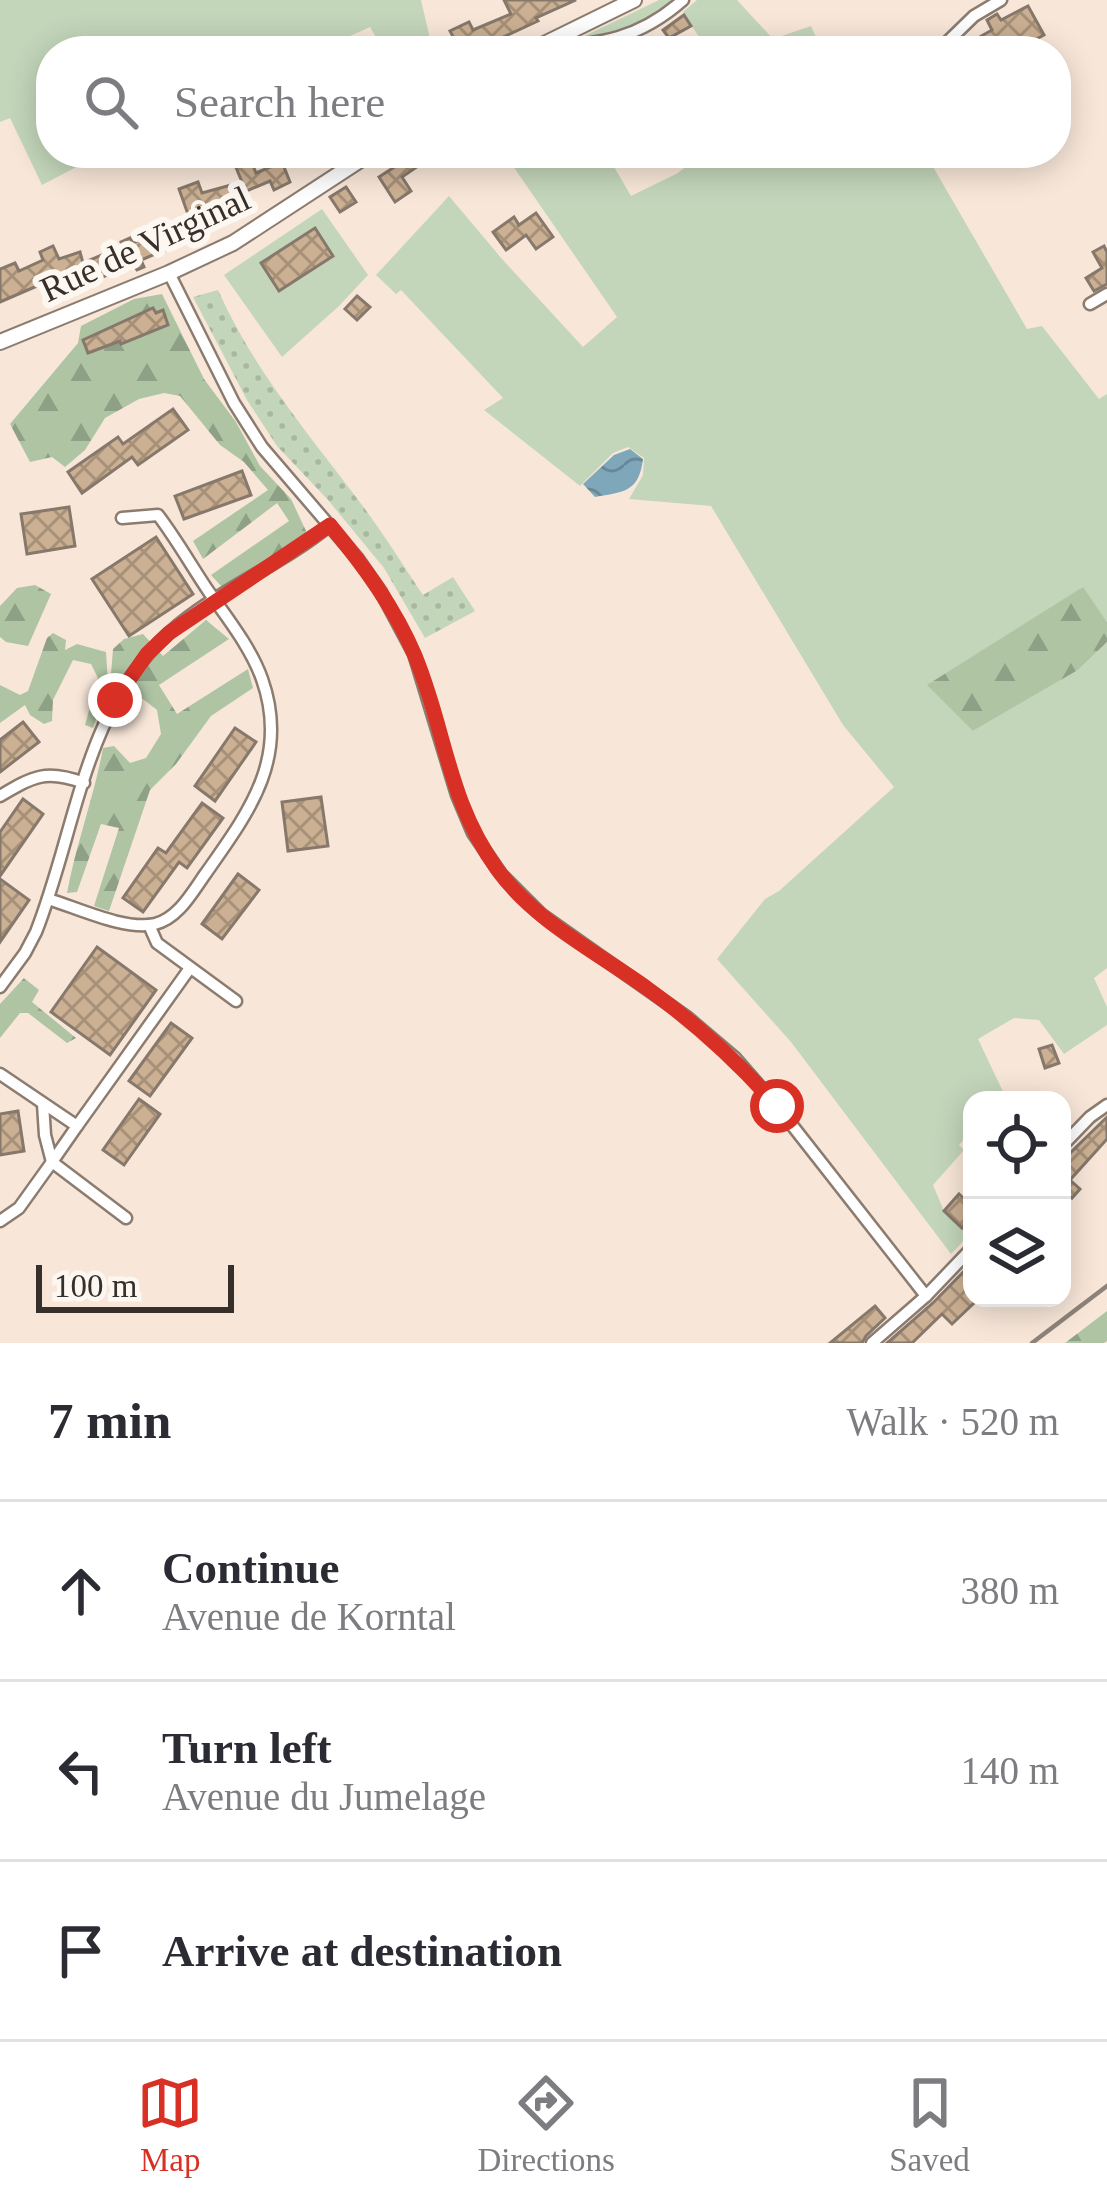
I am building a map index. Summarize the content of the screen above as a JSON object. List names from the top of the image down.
{
  "streets": {
    "street": ["Rue de Virginal"]
  },
  "scale_bar": "100 m",
  "page": {
    "search": "Search here",
    "scale": "100 m",
    "heading": ["7 min", "Walk · 520 m"],
    "list": [
      ["Continue", "Avenue de Korntal", "380 m"],
      ["Turn left", "Avenue du Jumelage", "140 m"],
      "Arrive at destination"
    ],
    "nav": ["Map", "Directions", "Saved"]
  }
}
